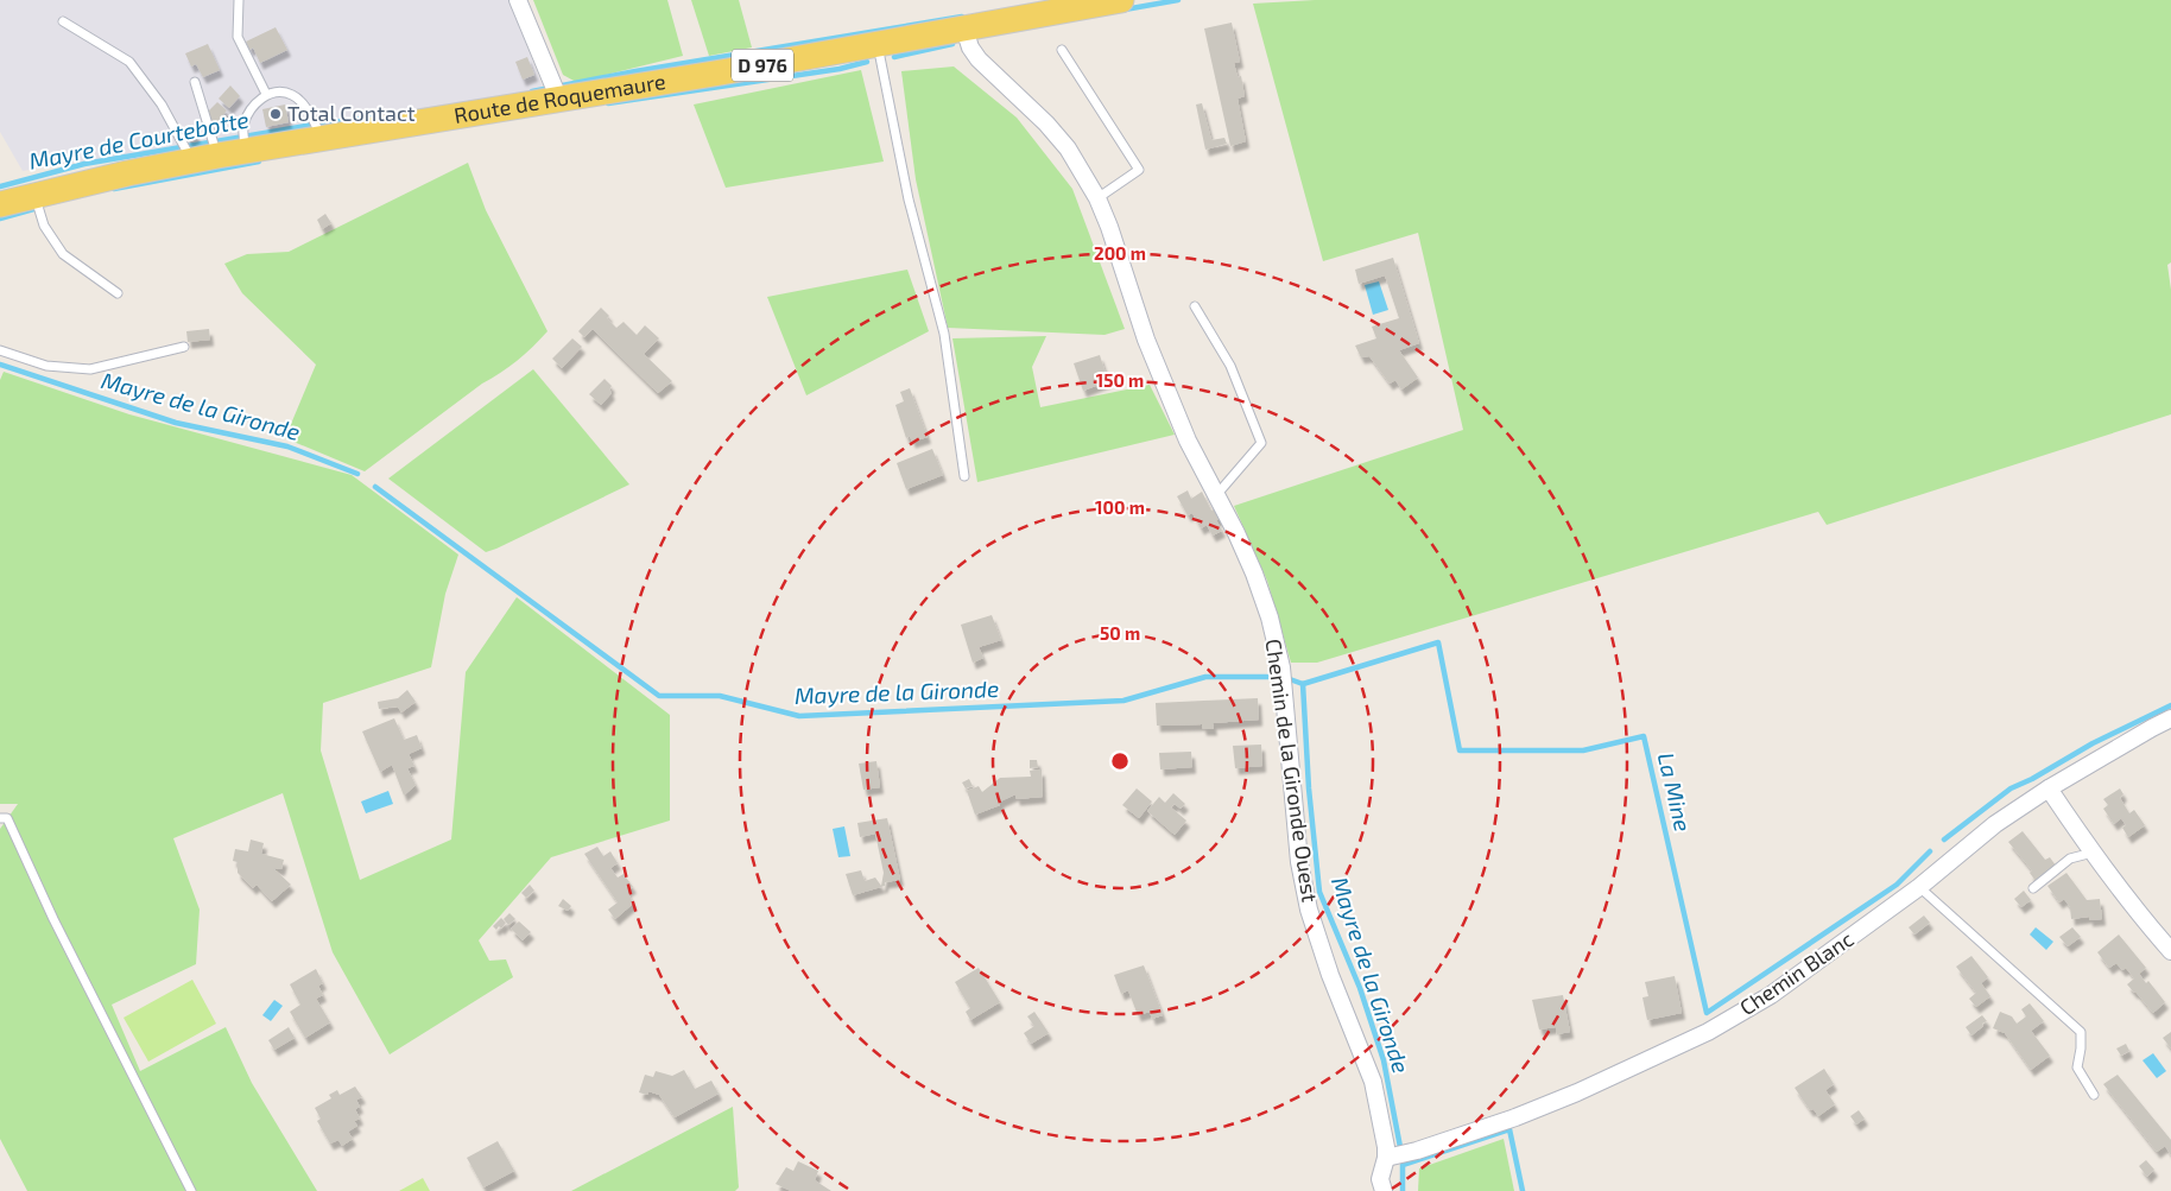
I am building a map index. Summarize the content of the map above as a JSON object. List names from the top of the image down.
{
  "streets": {
    "main road": ["D 976", "Route de Roquemaure"],
    "street": ["Chemin de la Gironde Ouest", "Chemin Blanc"]
  },
  "crossings": [
    ["Route de Roquemaure", "Chemin de la Gironde Ouest"],
    ["Chemin de la Gironde Ouest", "Chemin Blanc"]
  ],
  "water": ["Mayre de Courtebotte", "Mayre de la Gironde", "La Mine"],
  "places": ["Total Contact"],
  "rings": [
    "200 m",
    "150 m",
    "100 m",
    "50 m"
  ]
}
